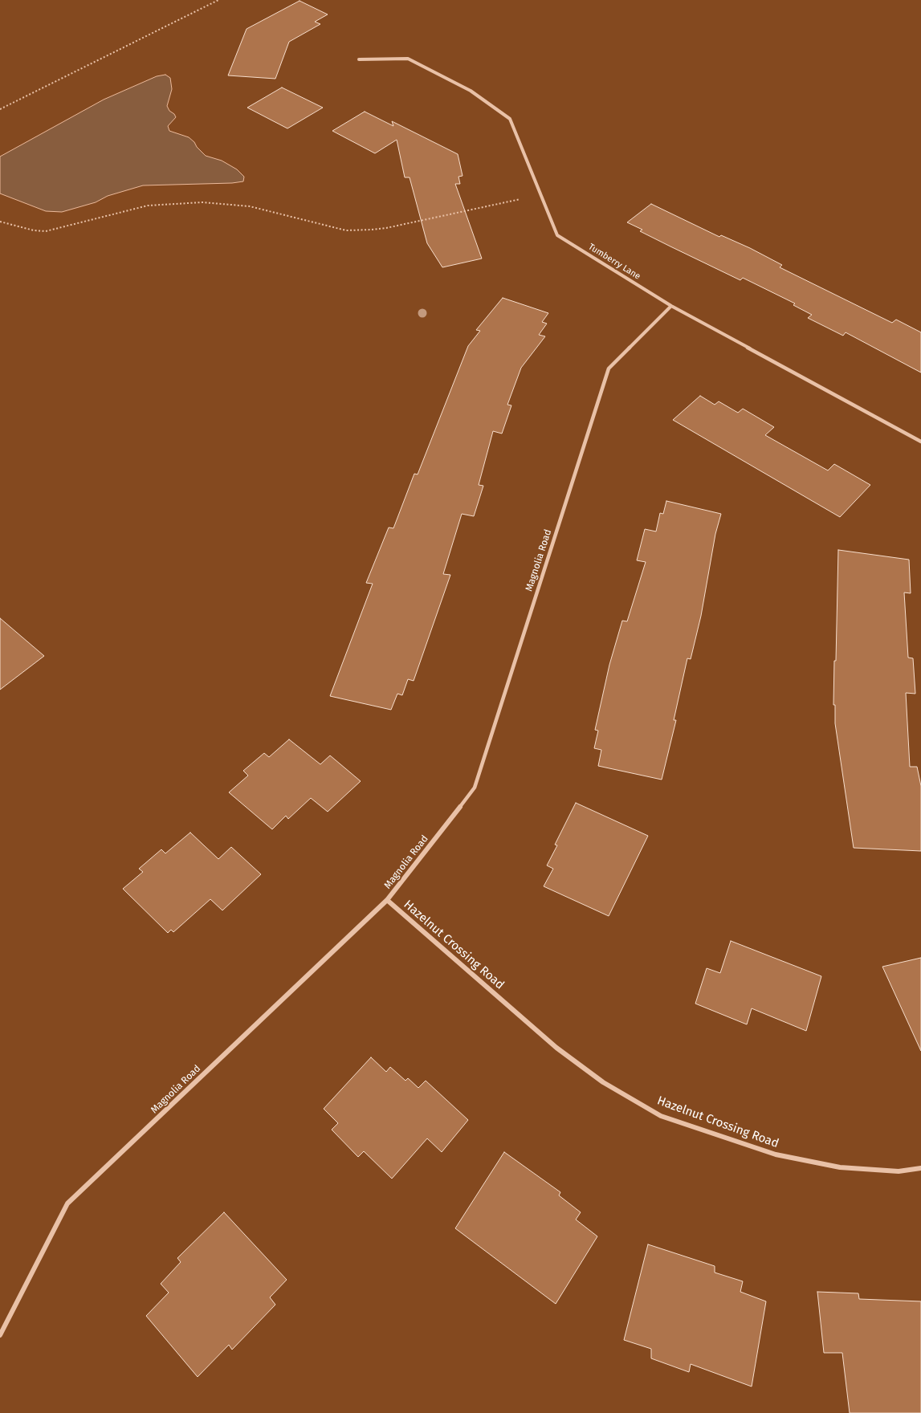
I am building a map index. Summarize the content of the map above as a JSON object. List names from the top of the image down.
{
  "streets": {
    "street": ["Tumberry Lane", "Magnolia Road", "Hazelnut Crossing Road"]
  },
  "crossings": [
    ["Tumberry Lane", "Magnolia Road"],
    ["Magnolia Road", "Hazelnut Crossing Road"]
  ]
}
